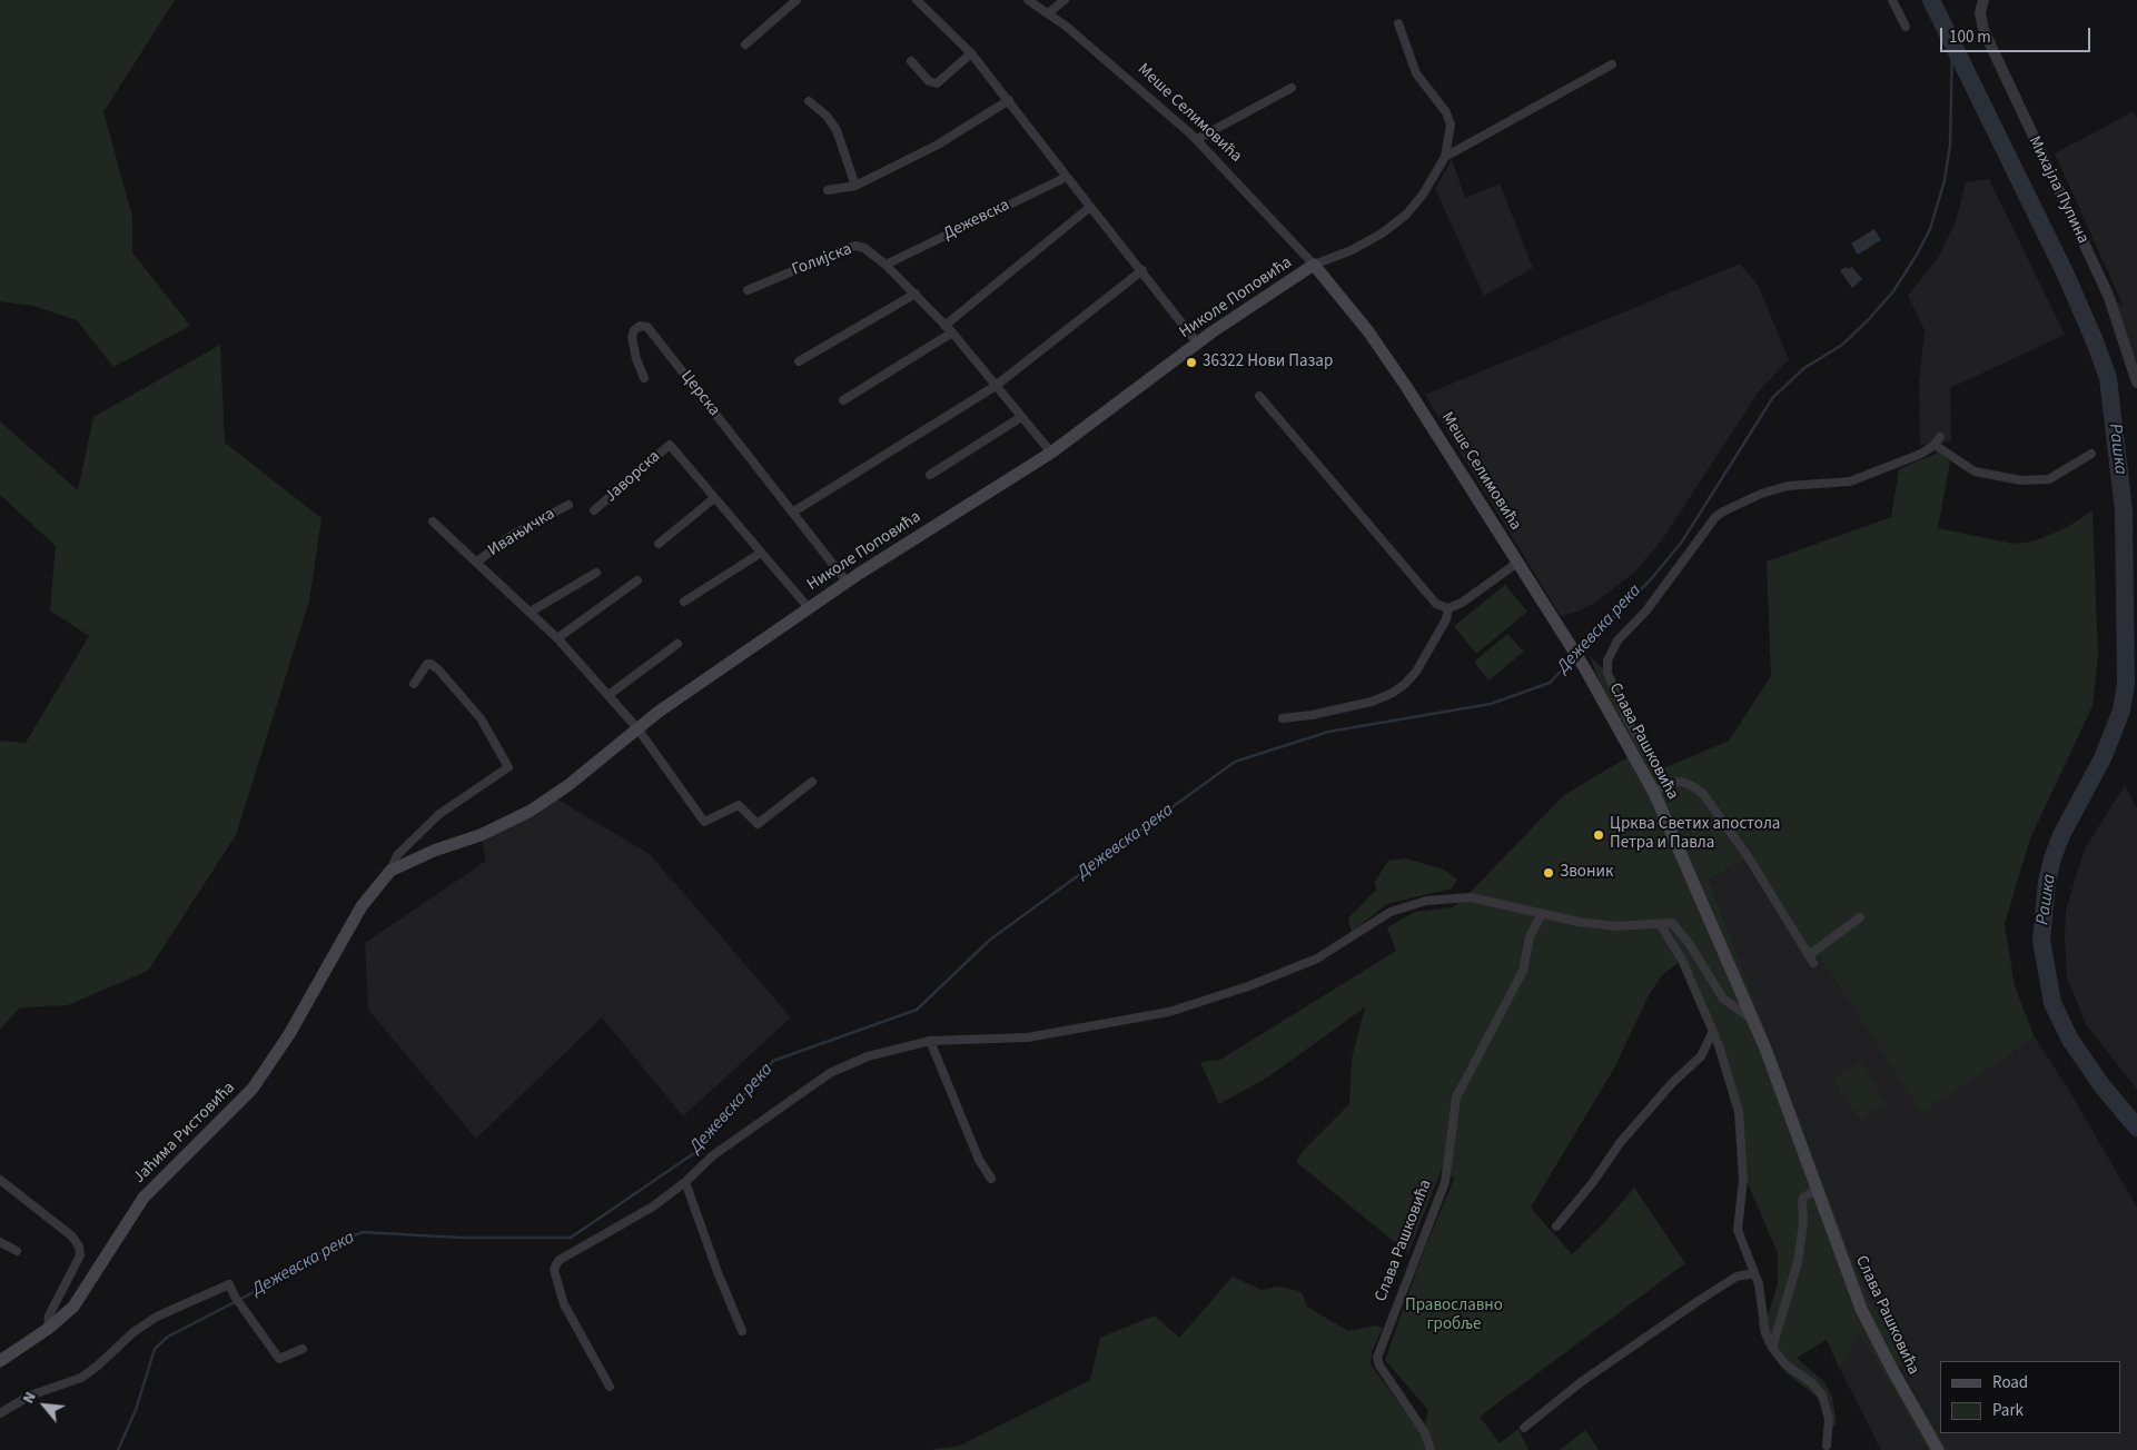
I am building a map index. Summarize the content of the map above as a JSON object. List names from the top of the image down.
{
  "streets": {
    "main road": [
      "Меше Селимовића",
      "Николе Поповића",
      "Слава Рашковића",
      "Јаћима Ристовића"
    ],
    "street": [
      "Михајла Пупина",
      "Дежевска",
      "Голијска",
      "Церска",
      "Јаворска",
      "Ивањичка"
    ]
  },
  "crossings": [
    ["Меше Селимовића", "Николе Поповића"],
    ["Меше Селимовића", "Слава Рашковића"],
    ["Дежевска", "Голијска"],
    ["Голијска", "Николе Поповића"],
    ["Николе Поповића", "Церска"],
    ["Николе Поповића", "Јаворска"],
    ["Николе Поповића", "Ивањичка"],
    ["Николе Поповића", "Јаћима Ристовића"],
    ["Ивањичка", "Јаћима Ристовића"]
  ],
  "water": ["Рашка", "Дежевска река"],
  "parks": ["Православно гробље"],
  "places": ["36322 Нови Пазар", "Црква Светих апостола Петра и Павла", "Звоник"],
  "legend": ["Road", "Park"],
  "scale_bar": "100 m",
  "north": "top left"
}
